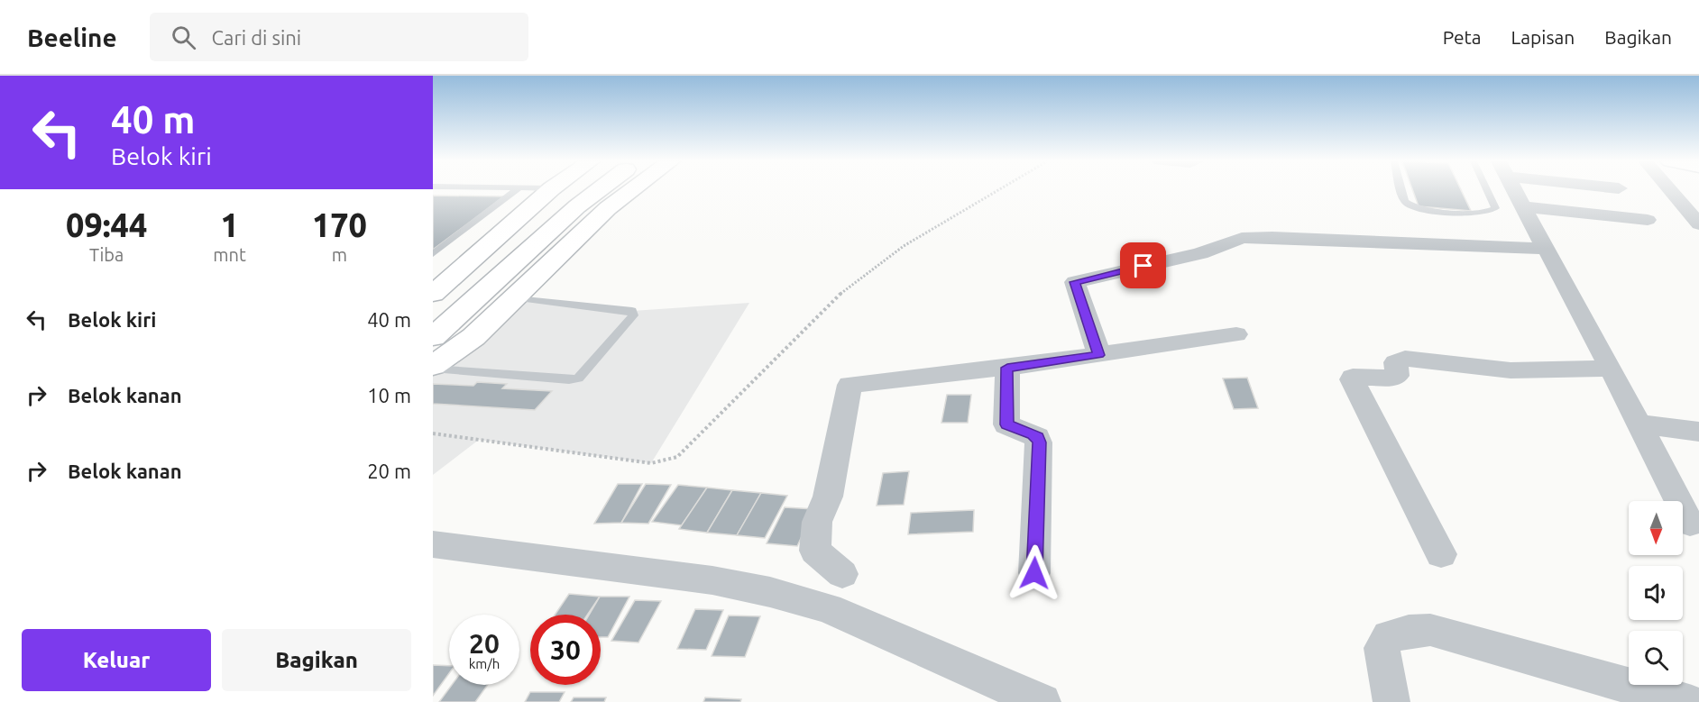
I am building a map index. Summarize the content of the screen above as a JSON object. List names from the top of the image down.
{
  "north": "bottom",
  "page": {
    "header": "Beeline",
    "search": "Cari di sini",
    "nav": ["Peta", "Lapisan", "Bagikan"],
    "turn": ["40 m", "Belok kiri"],
    "eta": [
      "09:44",
      "Tiba",
      "1",
      "mnt",
      "170",
      "m"
    ],
    "list": [
      {
        "name": "Belok kiri",
        "value": "40 m"
      },
      {
        "name": "Belok kanan",
        "value": "10 m"
      },
      {
        "name": "Belok kanan",
        "value": "20 m"
      }
    ],
    "speed": "20 km/h",
    "limit": "30",
    "buttons": ["Keluar", "Bagikan"]
  }
}
